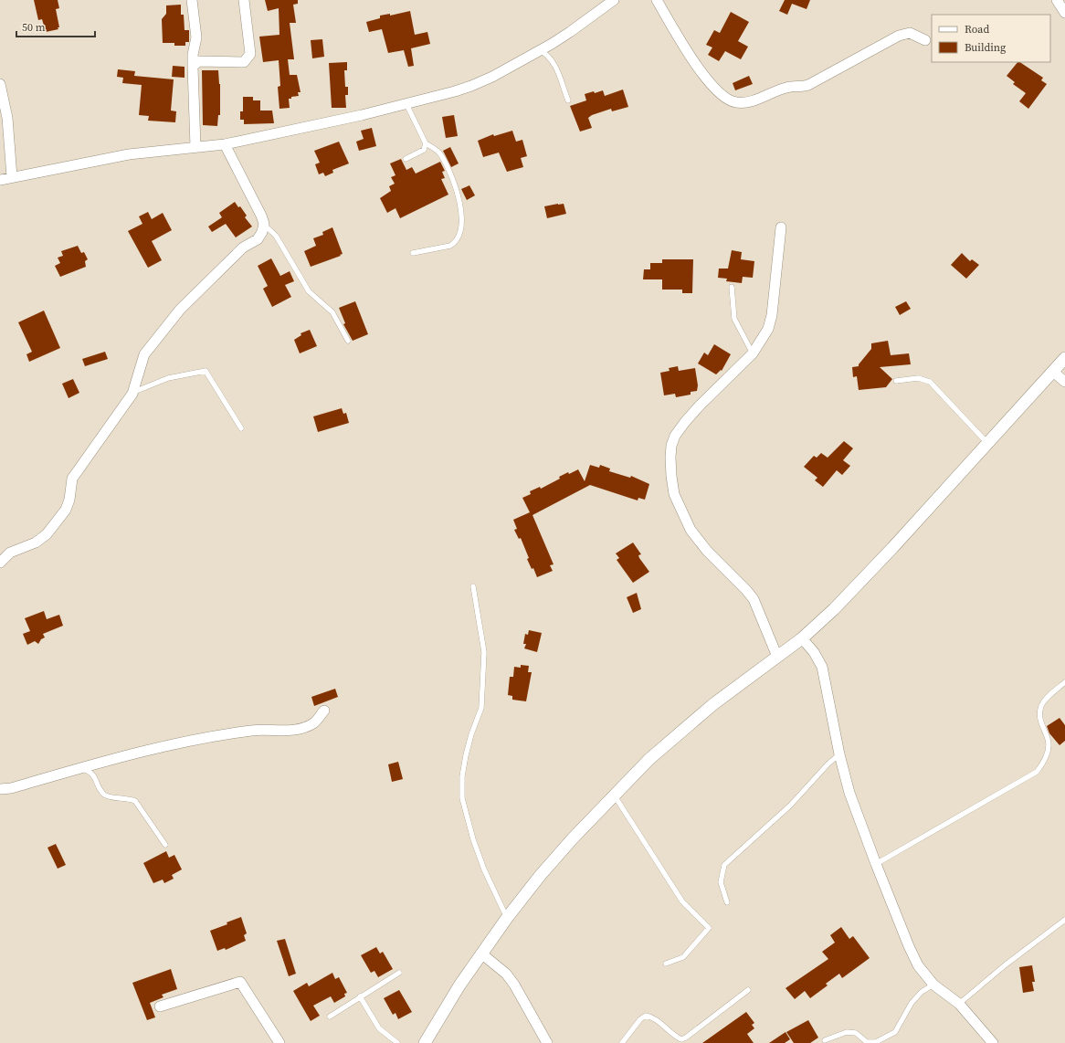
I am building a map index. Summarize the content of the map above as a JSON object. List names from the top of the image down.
{
  "legend": ["Road", "Building"],
  "scale_bar": "50 m"
}
